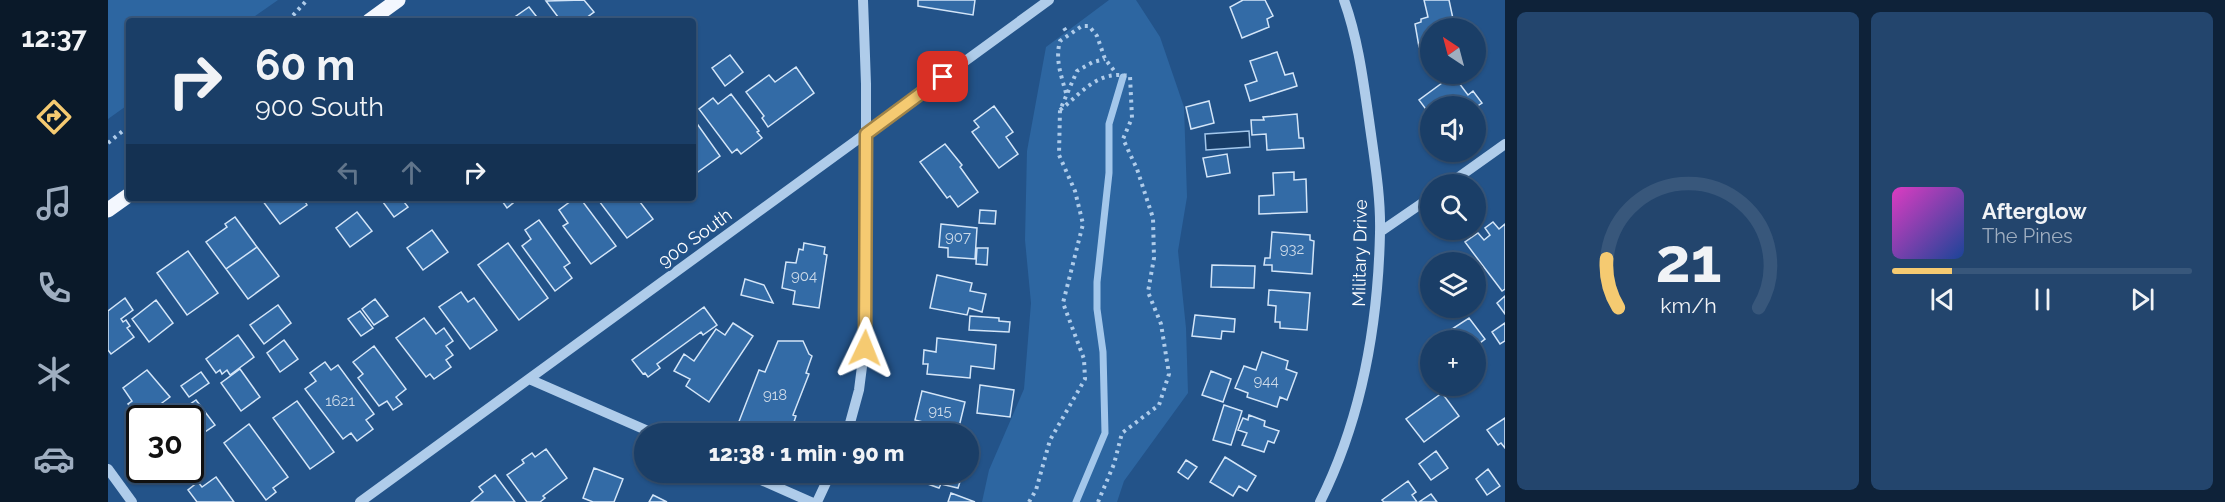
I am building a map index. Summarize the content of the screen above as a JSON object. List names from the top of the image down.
{
  "streets": {
    "street": ["900 South", "Military Drive"]
  },
  "house_numbers": [
    "907",
    "932",
    "904",
    "944",
    "918",
    "1621",
    "915"
  ],
  "north": "top left",
  "page": {
    "tabs": "12:37",
    "map_buttons": "+",
    "turn": ["60 m", "900 South"],
    "song": ["Afterglow", "The Pines"],
    "limit": "30",
    "trip": "12:38 · 1 min · 90 m",
    "gauge": ["21", "km/h"]
  }
}
